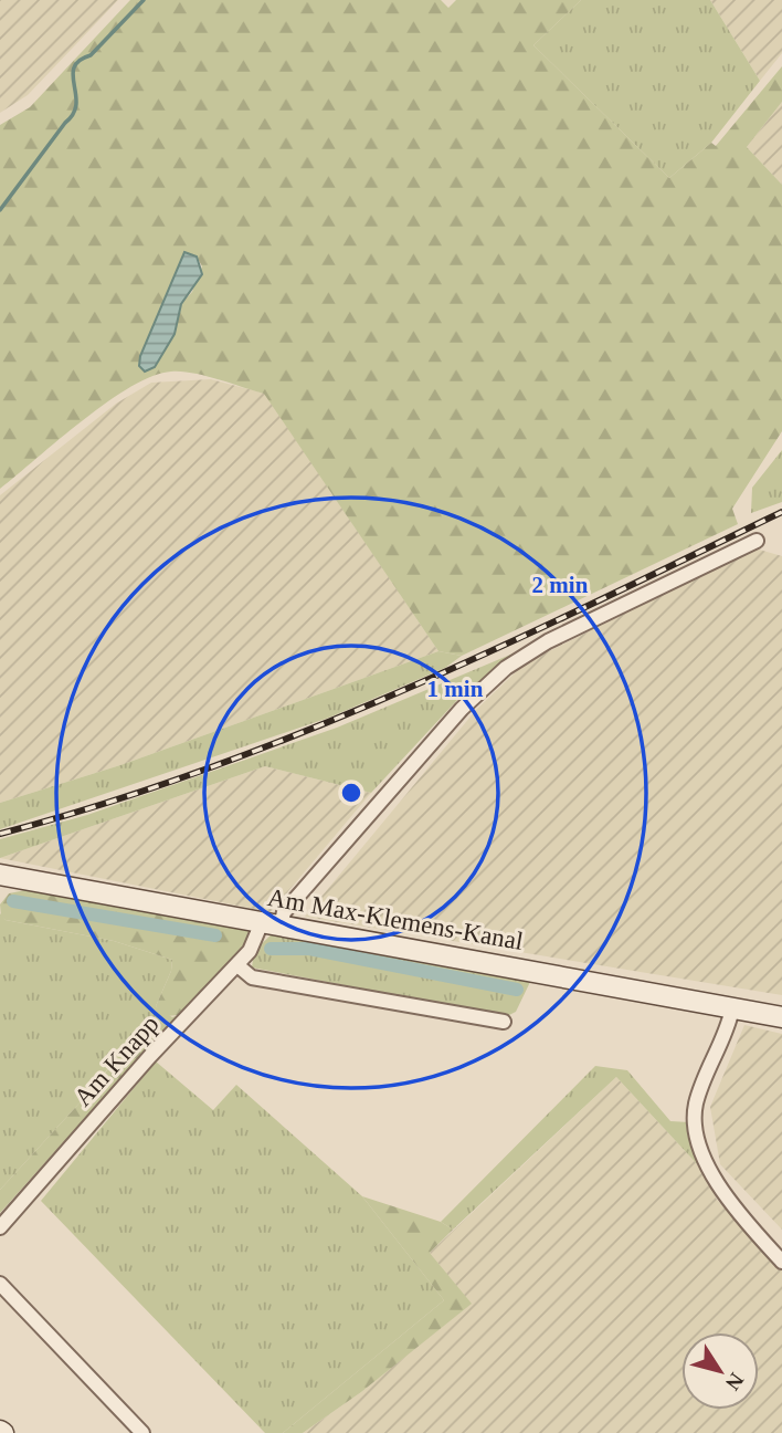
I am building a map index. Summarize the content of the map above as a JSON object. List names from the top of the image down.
{
  "streets": {
    "main road": ["Am Max-Klemens-Kanal"],
    "street": ["Am Knapp"]
  },
  "crossings": [
    ["Am Max-Klemens-Kanal", "Am Knapp"]
  ],
  "north": "bottom right",
  "rings": ["2 min", "1 min"]
}
